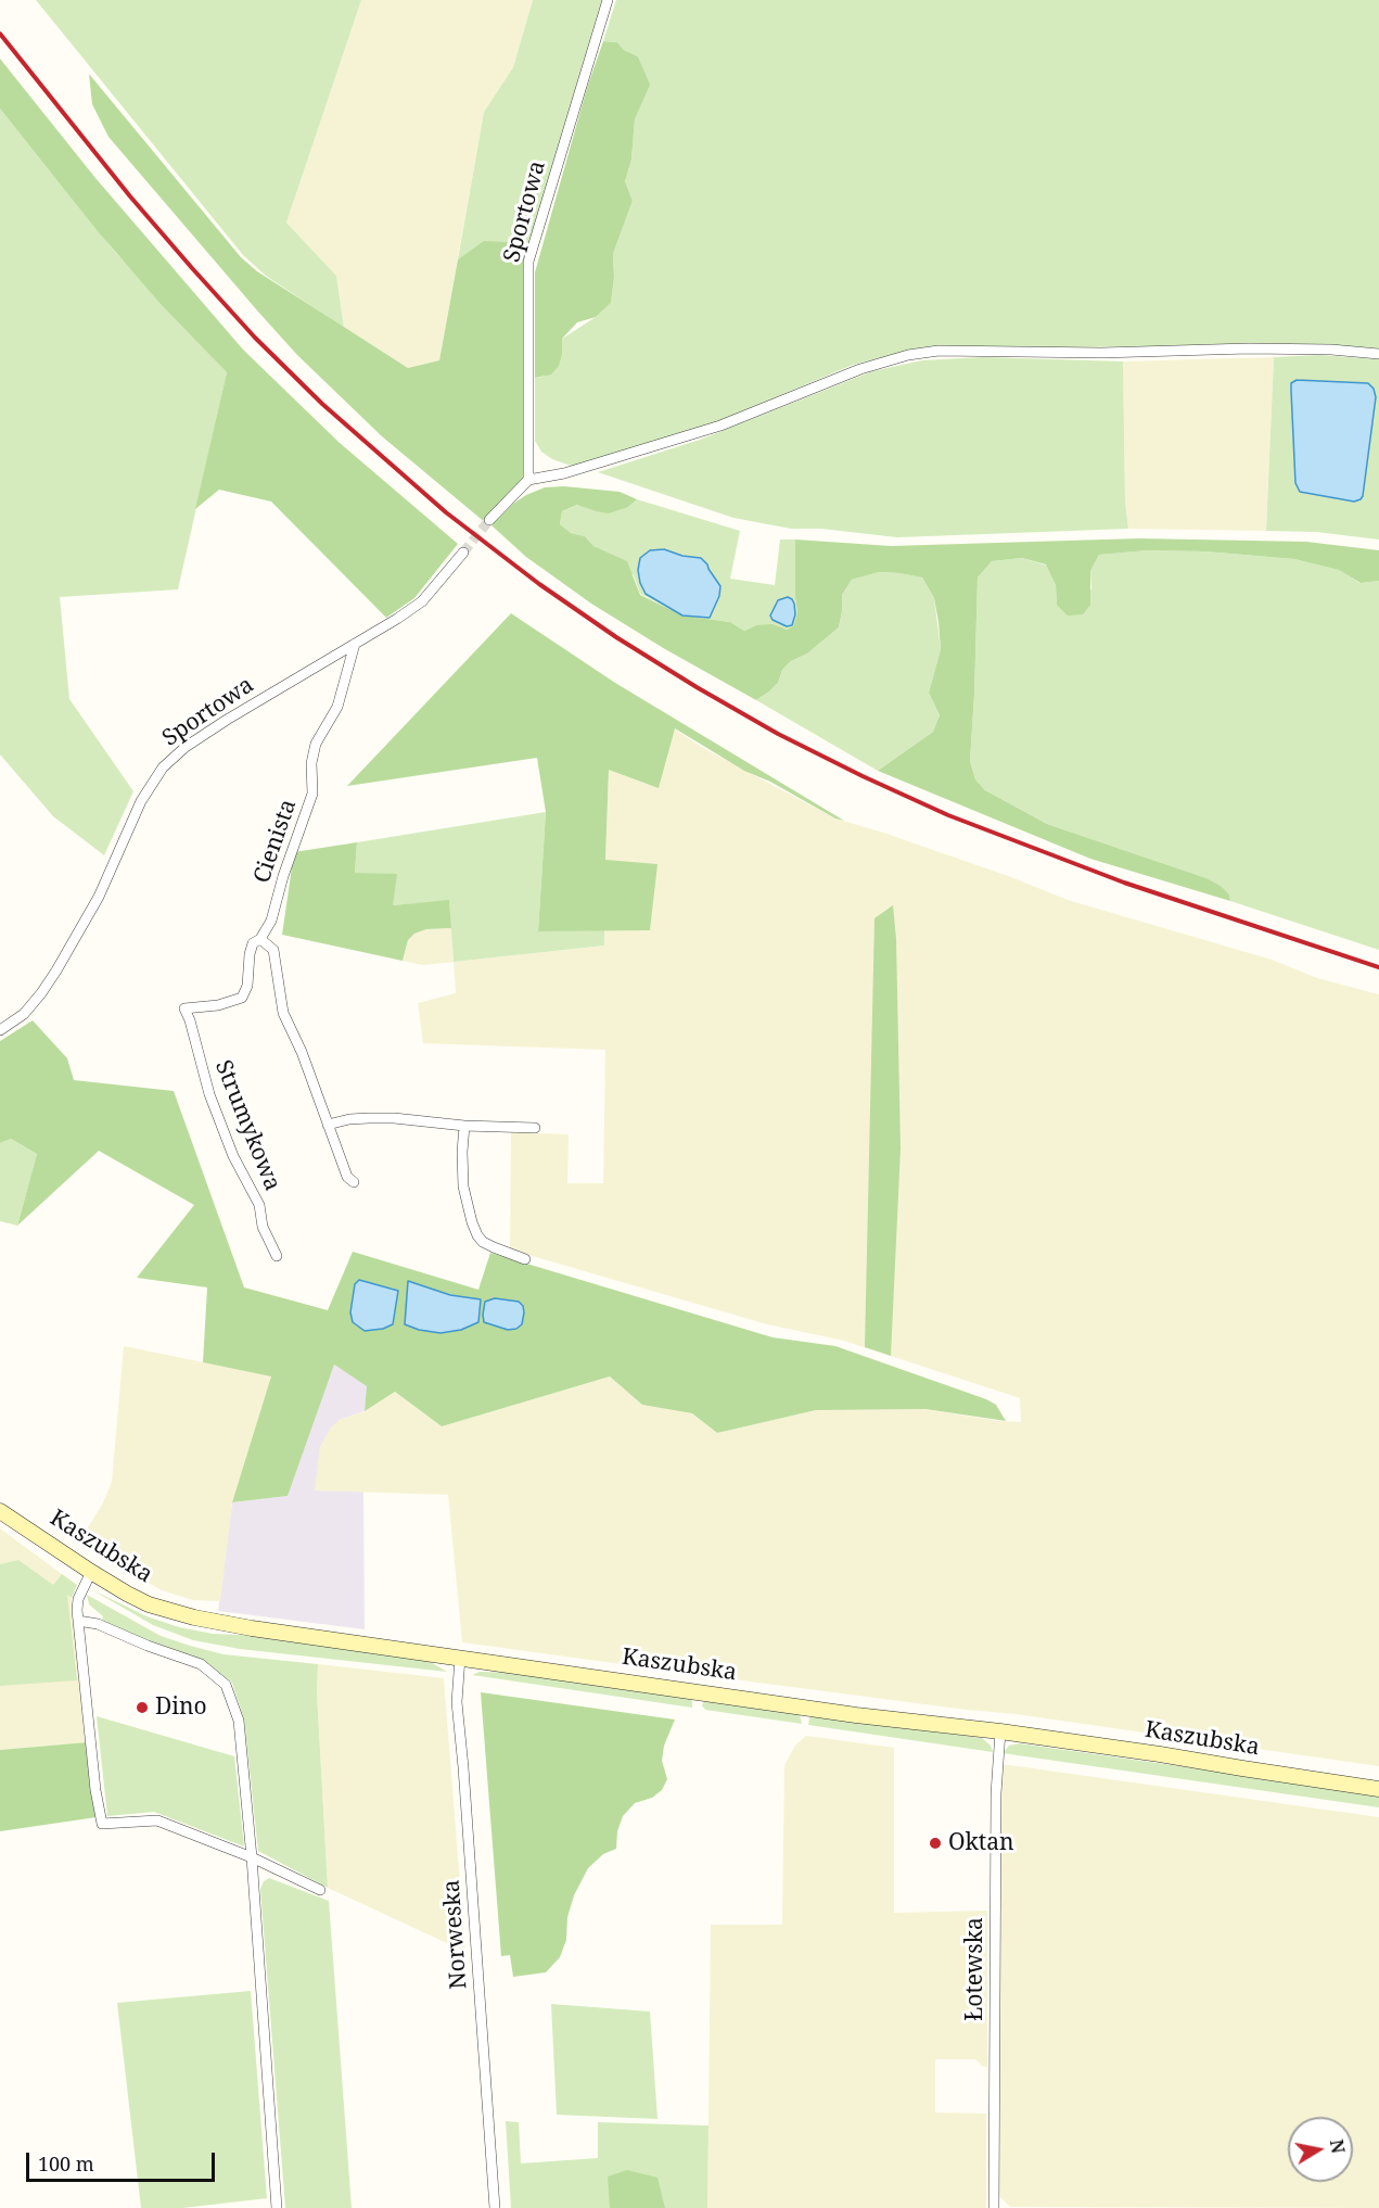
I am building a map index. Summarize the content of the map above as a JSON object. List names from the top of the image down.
{
  "streets": {
    "main road": ["Kaszubska"],
    "street": [
      "Sportowa",
      "Cienista",
      "Strumykowa",
      "Norweska",
      "Łotewska"
    ]
  },
  "crossings": [
    ["Sportowa", "Cienista"],
    ["Cienista", "Strumykowa"],
    ["Kaszubska", "Norweska"],
    ["Kaszubska", "Łotewska"]
  ],
  "places": ["Dino", "Oktan"],
  "scale_bar": "100 m",
  "north": "right"
}
